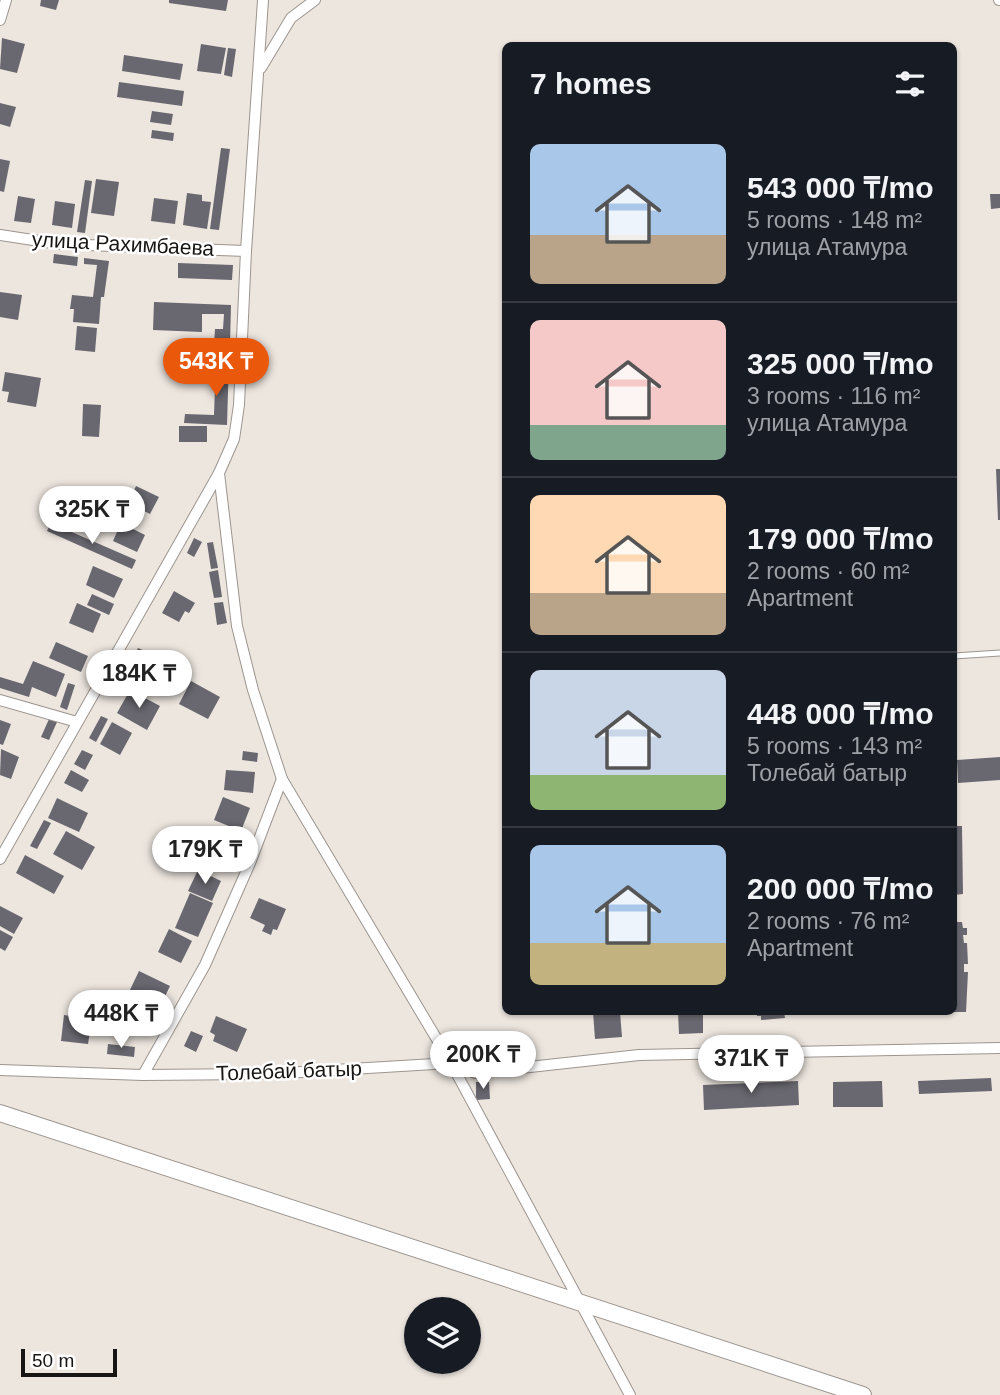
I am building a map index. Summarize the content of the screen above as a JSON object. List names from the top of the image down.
{
  "streets": {
    "street": ["улица Рахимбаева", "Толебай батыр"]
  },
  "scale_bar": "50 m",
  "page": {
    "heading": "7 homes",
    "list": [
      {
        "name": "543 000 ₸/mo",
        "note": "5 rooms · 148 m² · улица Атамура"
      },
      {
        "name": "325 000 ₸/mo",
        "note": "3 rooms · 116 m² · улица Атамура"
      },
      {
        "name": "179 000 ₸/mo",
        "note": "2 rooms · 60 m² · Apartment"
      },
      {
        "name": "448 000 ₸/mo",
        "note": "5 rooms · 143 m² · Толебай батыр"
      },
      {
        "name": "200 000 ₸/mo",
        "note": "2 rooms · 76 m² · Apartment"
      }
    ],
    "price": [
      "543K ₸",
      "325K ₸",
      "184K ₸",
      "179K ₸",
      "448K ₸",
      "200K ₸",
      "371K ₸"
    ],
    "scale": "50 m"
  }
}
